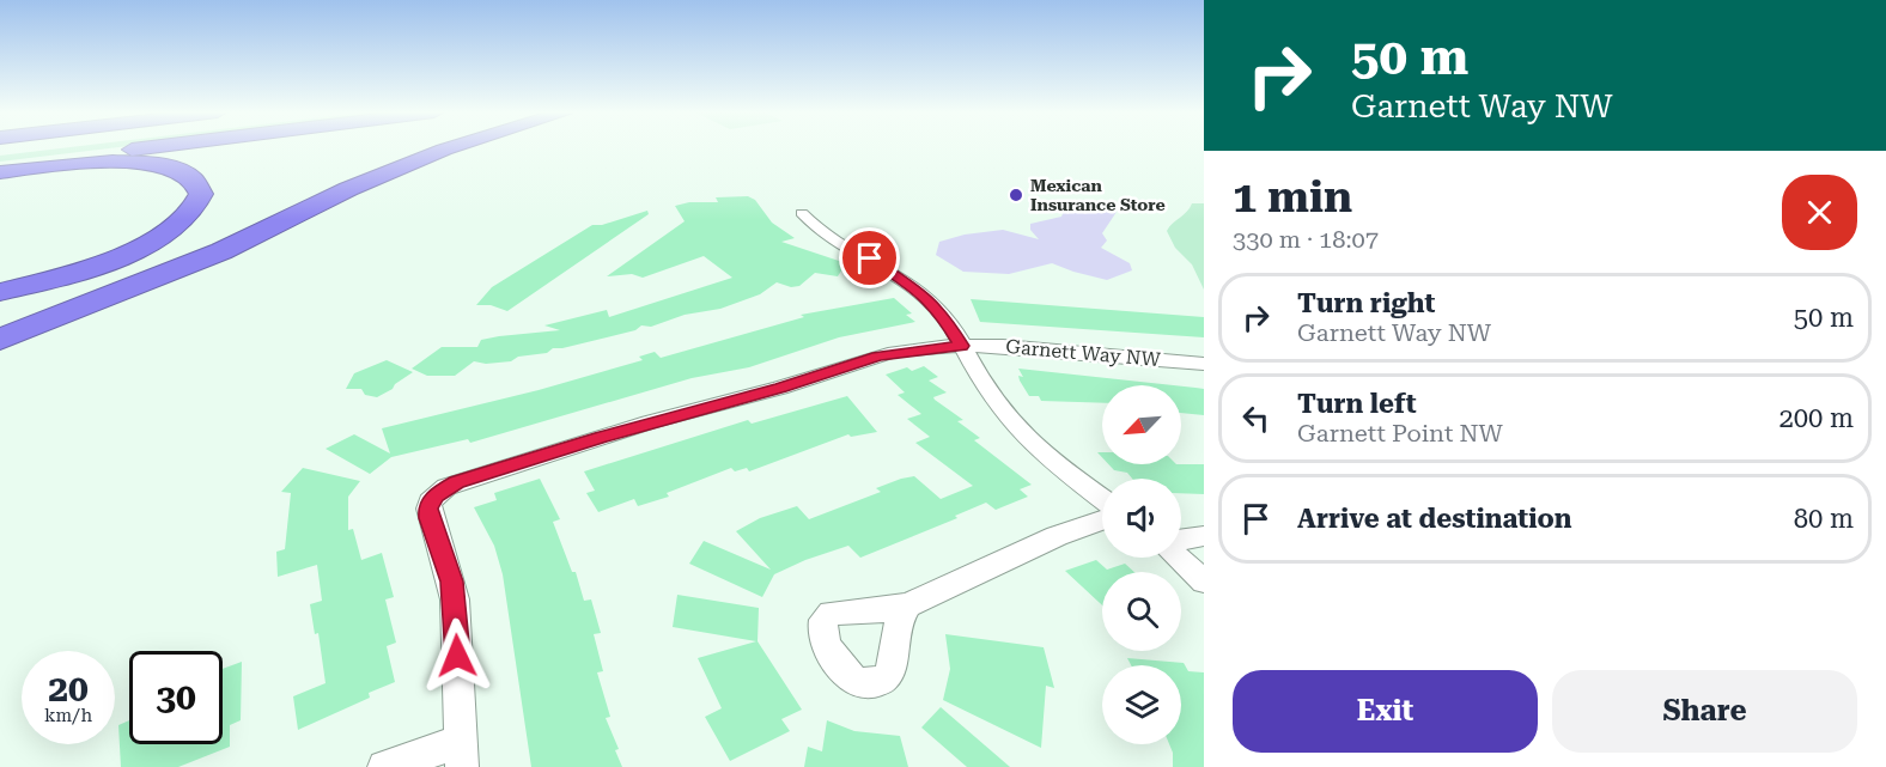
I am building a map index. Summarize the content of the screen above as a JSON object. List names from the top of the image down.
{
  "streets": {
    "street": ["Garnett Way NW"]
  },
  "places": ["Mexican Insurance Store"],
  "north": "bottom left",
  "page": {
    "turn": ["50 m", "Garnett Way NW"],
    "heading": ["1 min", "330 m · 18:07"],
    "list": [
      {
        "name": "Turn right",
        "note": "Garnett Way NW",
        "value": "50 m"
      },
      {
        "name": "Turn left",
        "note": "Garnett Point NW",
        "value": "200 m"
      },
      {
        "name": "Arrive at destination",
        "value": "80 m"
      }
    ],
    "speed": "20 km/h",
    "limit": "30",
    "buttons": ["Exit", "Share"]
  }
}
